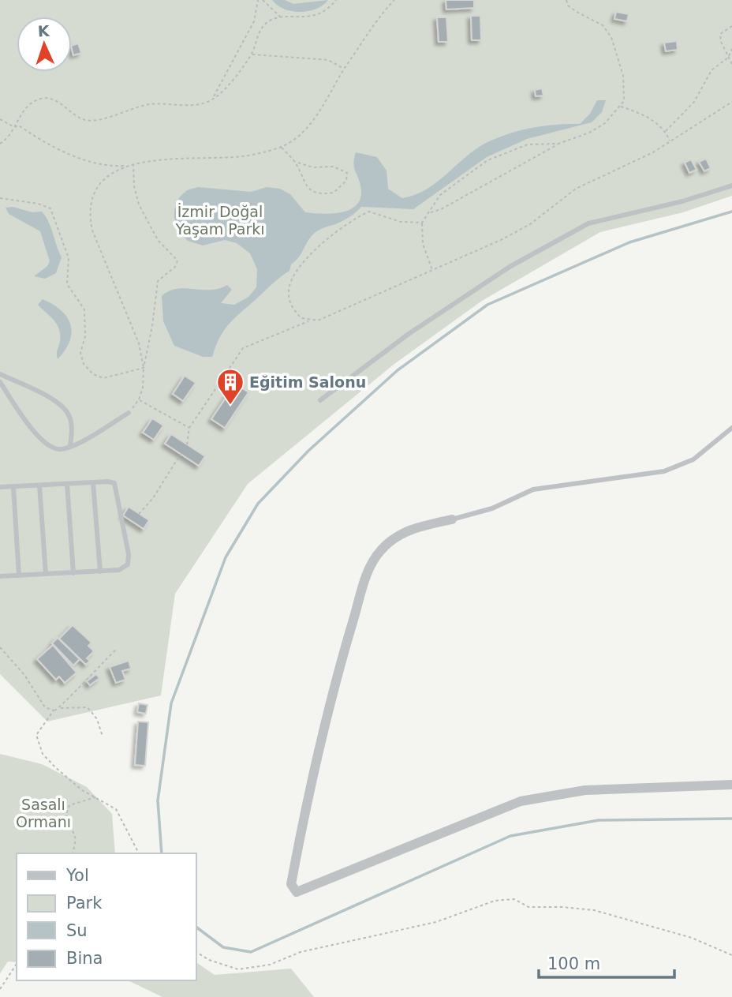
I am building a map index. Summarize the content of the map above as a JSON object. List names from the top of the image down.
{
  "parks": ["İzmir Doğal Yaşam Parkı", "Sasalı Ormanı"],
  "places": {
    "building": ["Eğitim Salonu"]
  },
  "legend": [
    "Yol",
    "Park",
    "Su",
    "Bina"
  ],
  "scale_bar": "100 m",
  "north": "top"
}
